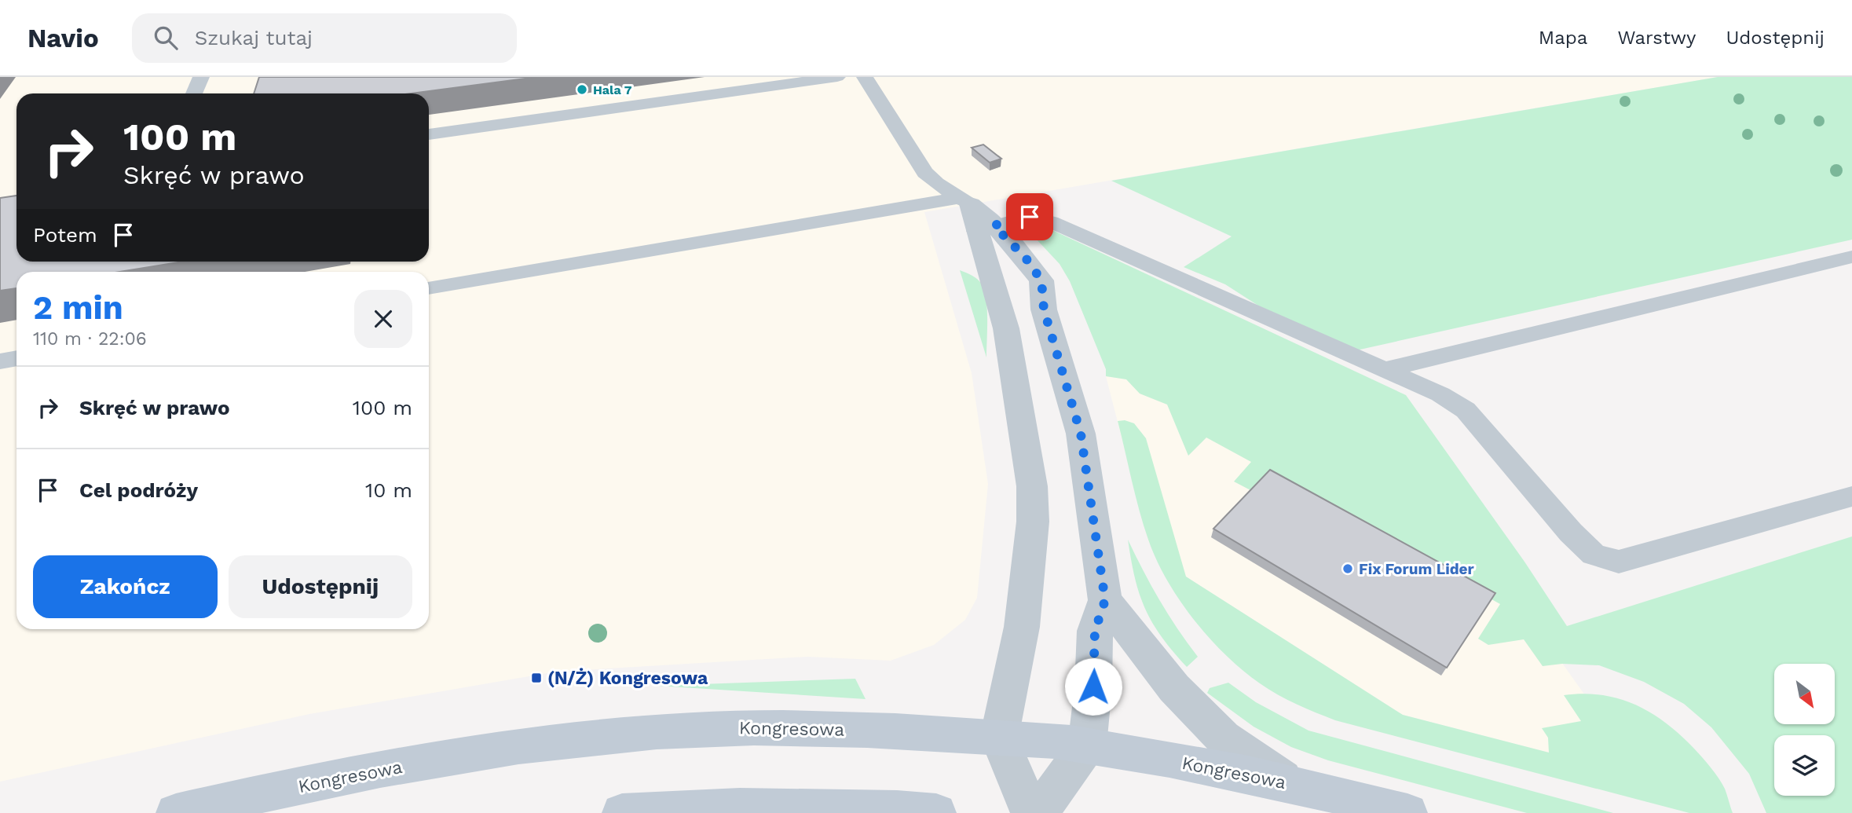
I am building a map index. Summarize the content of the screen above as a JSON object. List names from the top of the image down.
{
  "streets": {
    "street": ["Kongresowa"]
  },
  "places": {
    "other": ["Hala 7", "Fix Forum Lider"],
    "transit": ["(N/Ż) Kongresowa"]
  },
  "north": "bottom right",
  "page": {
    "header": "Navio",
    "search": "Szukaj tutaj",
    "nav": ["Mapa", "Warstwy", "Udostępnij"],
    "turn": ["100 m", "Skręć w prawo"],
    "then": "Potem",
    "heading": ["2 min", "110 m · 22:06"],
    "list": [
      {
        "name": "Skręć w prawo",
        "value": "100 m"
      },
      {
        "name": "Cel podróży",
        "value": "10 m"
      }
    ],
    "buttons": ["Zakończ", "Udostępnij"]
  }
}
